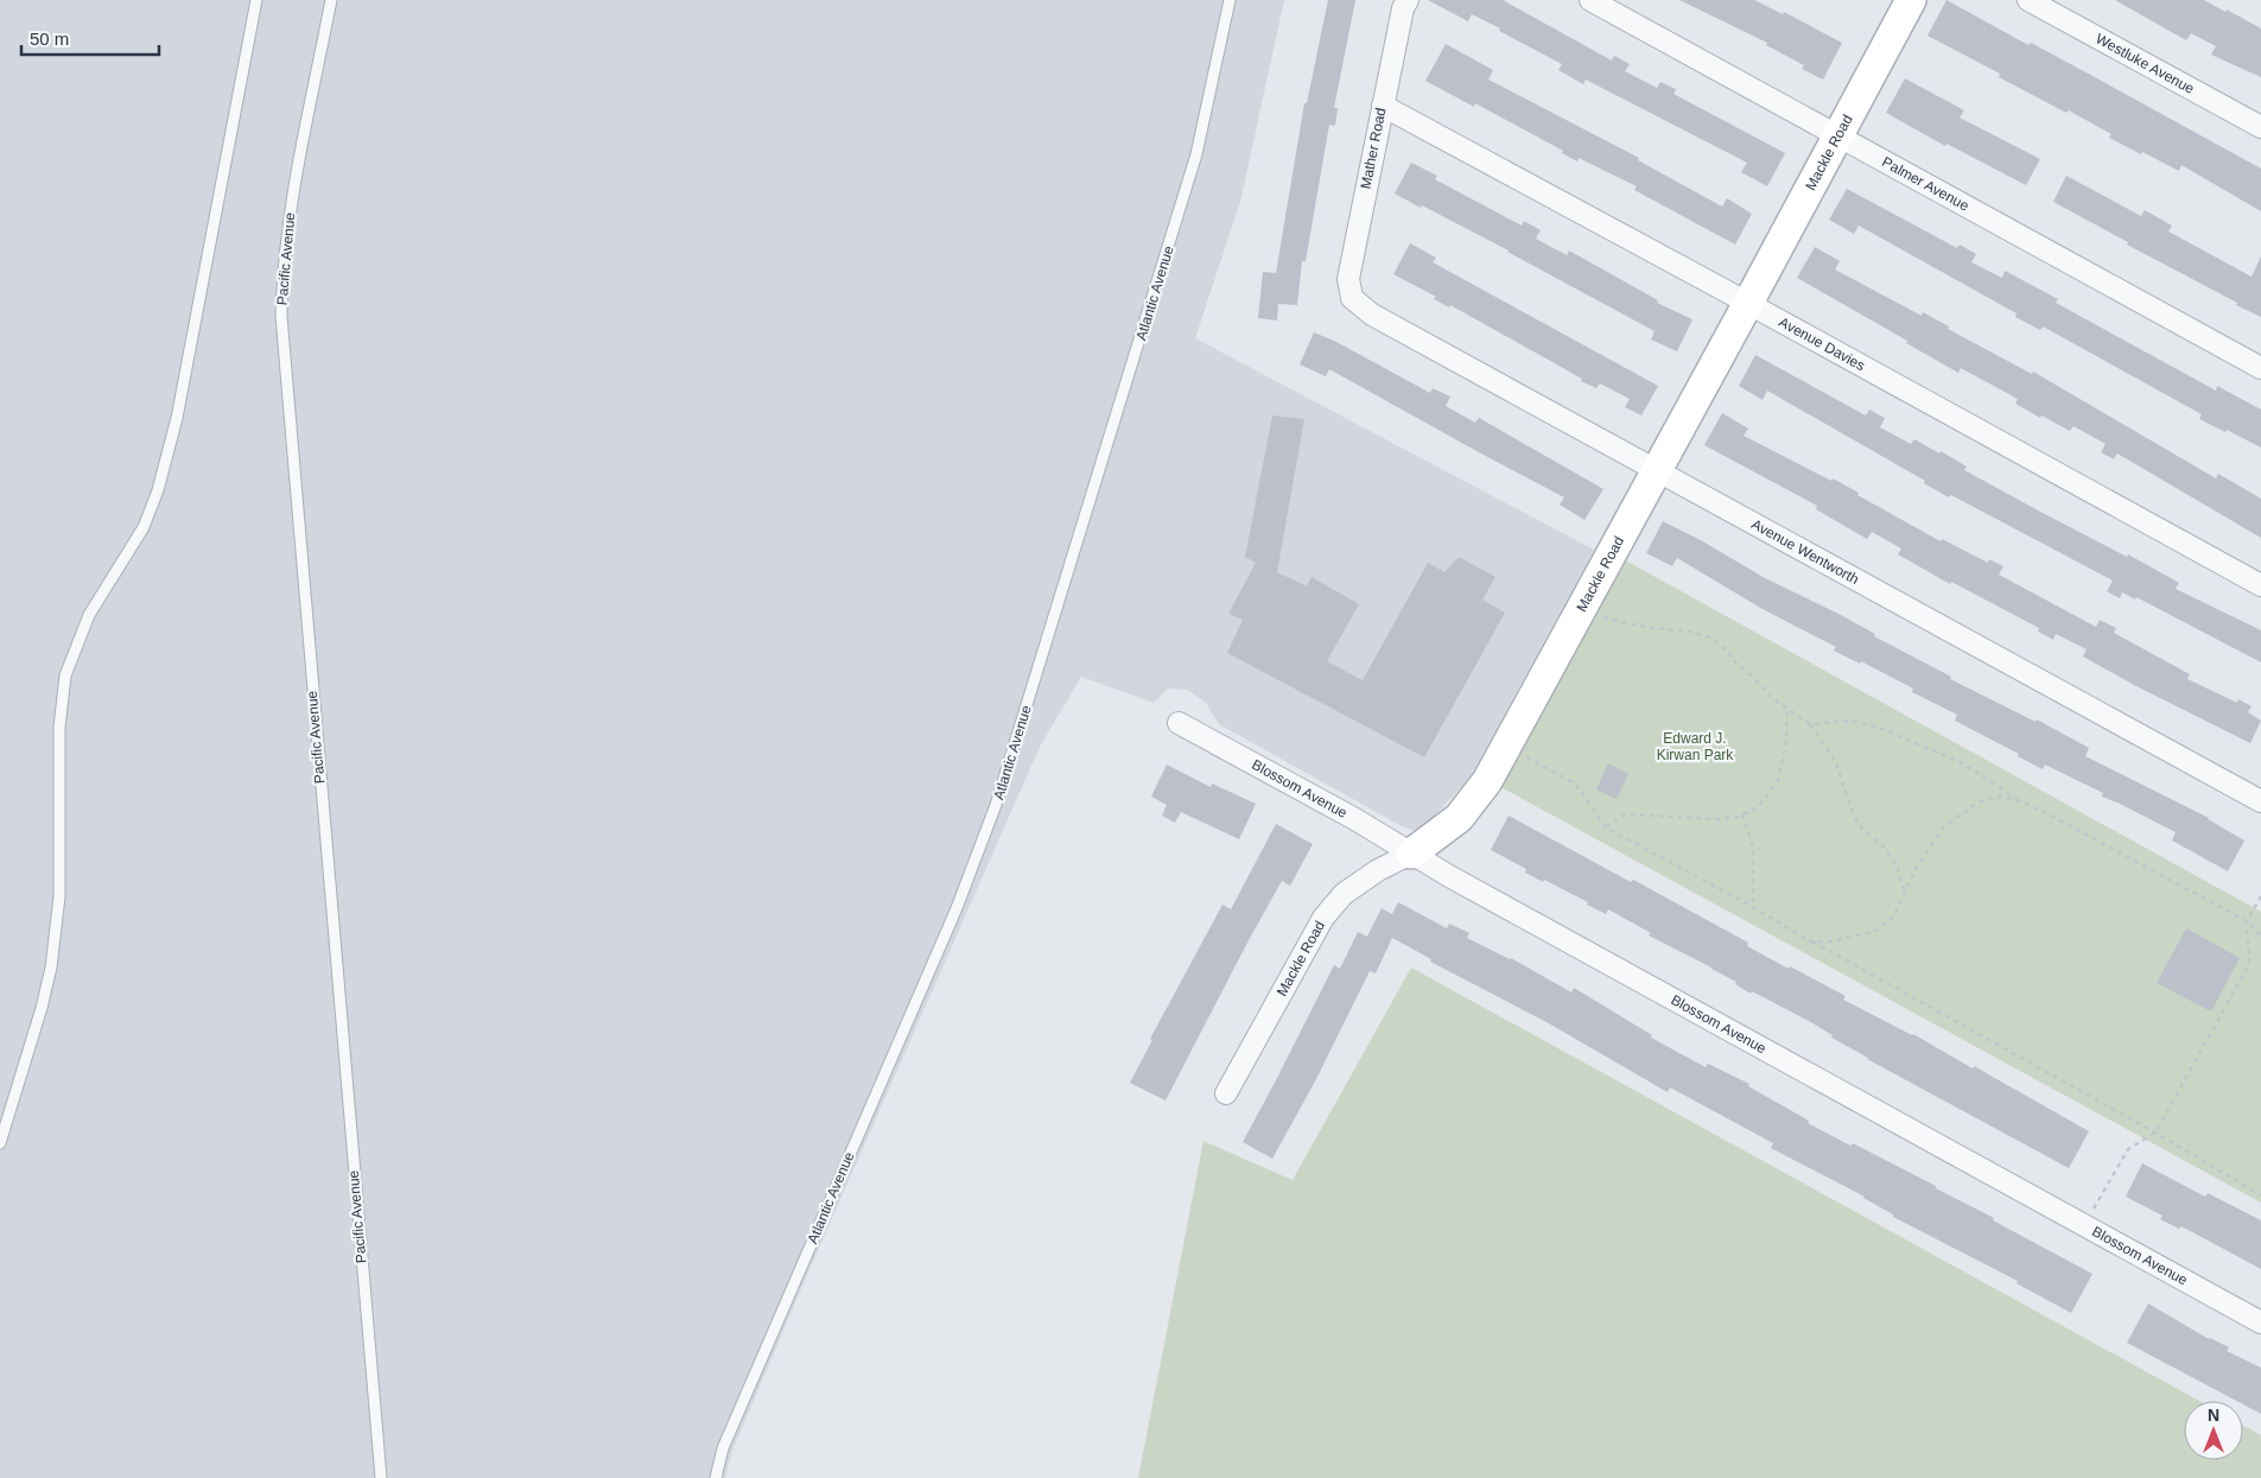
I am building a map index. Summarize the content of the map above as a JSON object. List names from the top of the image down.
{
  "streets": {
    "street": [
      "Westluke Avenue",
      "Mather Road",
      "Mackle Road",
      "Palmer Avenue",
      "Avenue Davies",
      "Avenue Wentworth",
      "Blossom Avenue"
    ],
    "lane": ["Pacific Avenue", "Atlantic Avenue"]
  },
  "crossings": [
    ["Mather Road", "Avenue Davies"],
    ["Mather Road", "Avenue Wentworth"],
    ["Mackle Road", "Palmer Avenue"],
    ["Mackle Road", "Avenue Davies"],
    ["Mackle Road", "Avenue Wentworth"],
    ["Mackle Road", "Blossom Avenue"]
  ],
  "parks": ["Edward J. Kirwan Park"],
  "scale_bar": "50 m",
  "north": "top"
}
